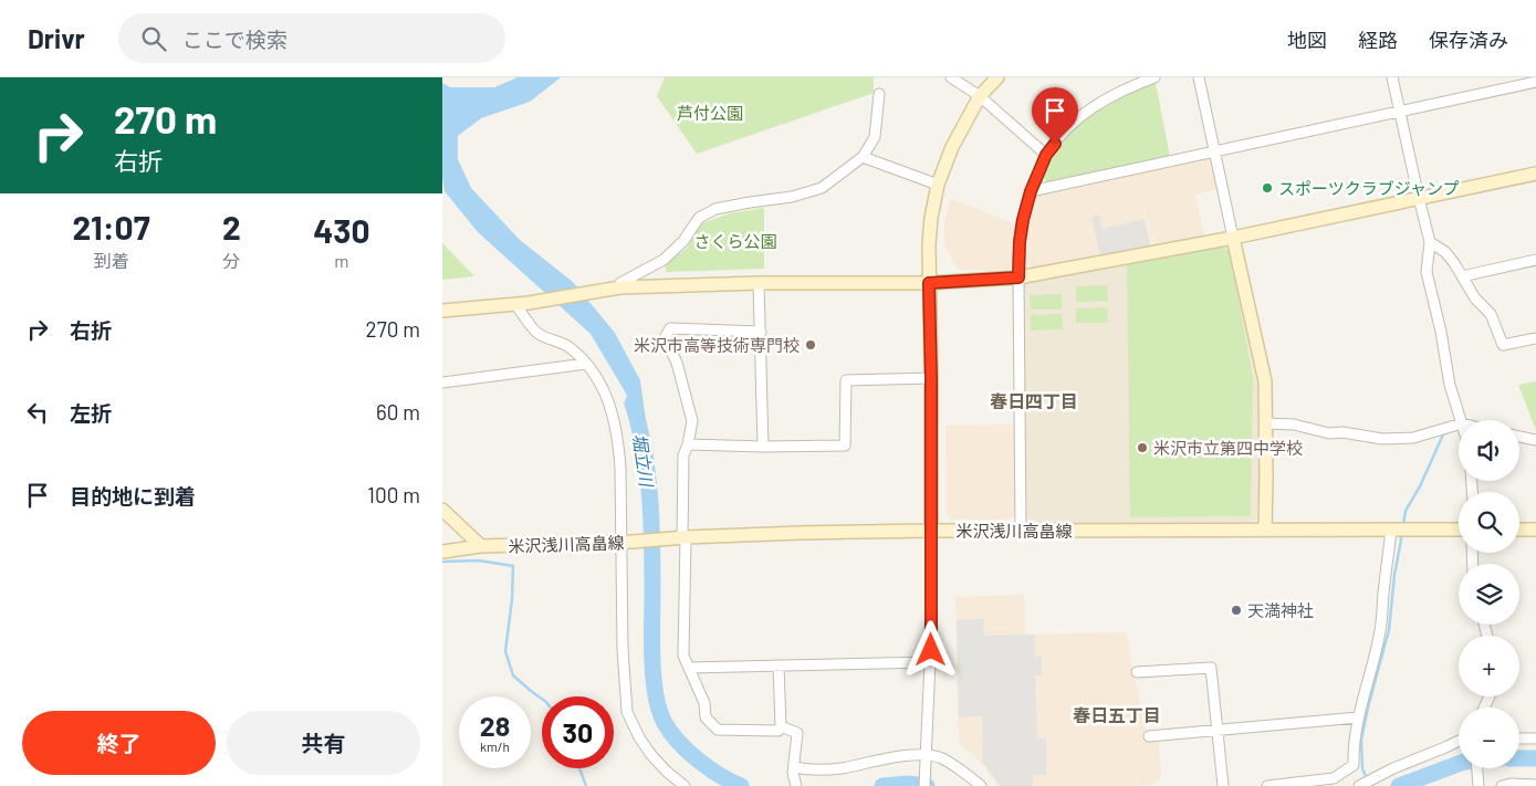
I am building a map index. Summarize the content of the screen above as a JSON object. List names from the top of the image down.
{
  "streets": {
    "street": ["米沢浅川高畠線"]
  },
  "districts": ["春日四丁目", "春日五丁目"],
  "water": ["堀立川"],
  "parks": ["芦付公園", "さくら公園"],
  "places": [
    "スポーツクラブジャンプ",
    "米沢市高等技術専門校",
    "米沢市立第四中学校",
    "天満神社"
  ],
  "page": {
    "header": "Drivr",
    "search": "ここで検索",
    "nav": ["地図", "経路", "保存済み"],
    "turn": ["270 m", "右折"],
    "eta": [
      "21:07",
      "到着",
      "2",
      "分",
      "430",
      "m"
    ],
    "list": [
      {
        "name": "右折",
        "value": "270 m"
      },
      {
        "name": "左折",
        "value": "60 m"
      },
      {
        "name": "目的地に到着",
        "value": "100 m"
      }
    ],
    "map_buttons": ["+", "−"],
    "speed": "28 km/h",
    "limit": "30",
    "buttons": ["終了", "共有"]
  }
}
